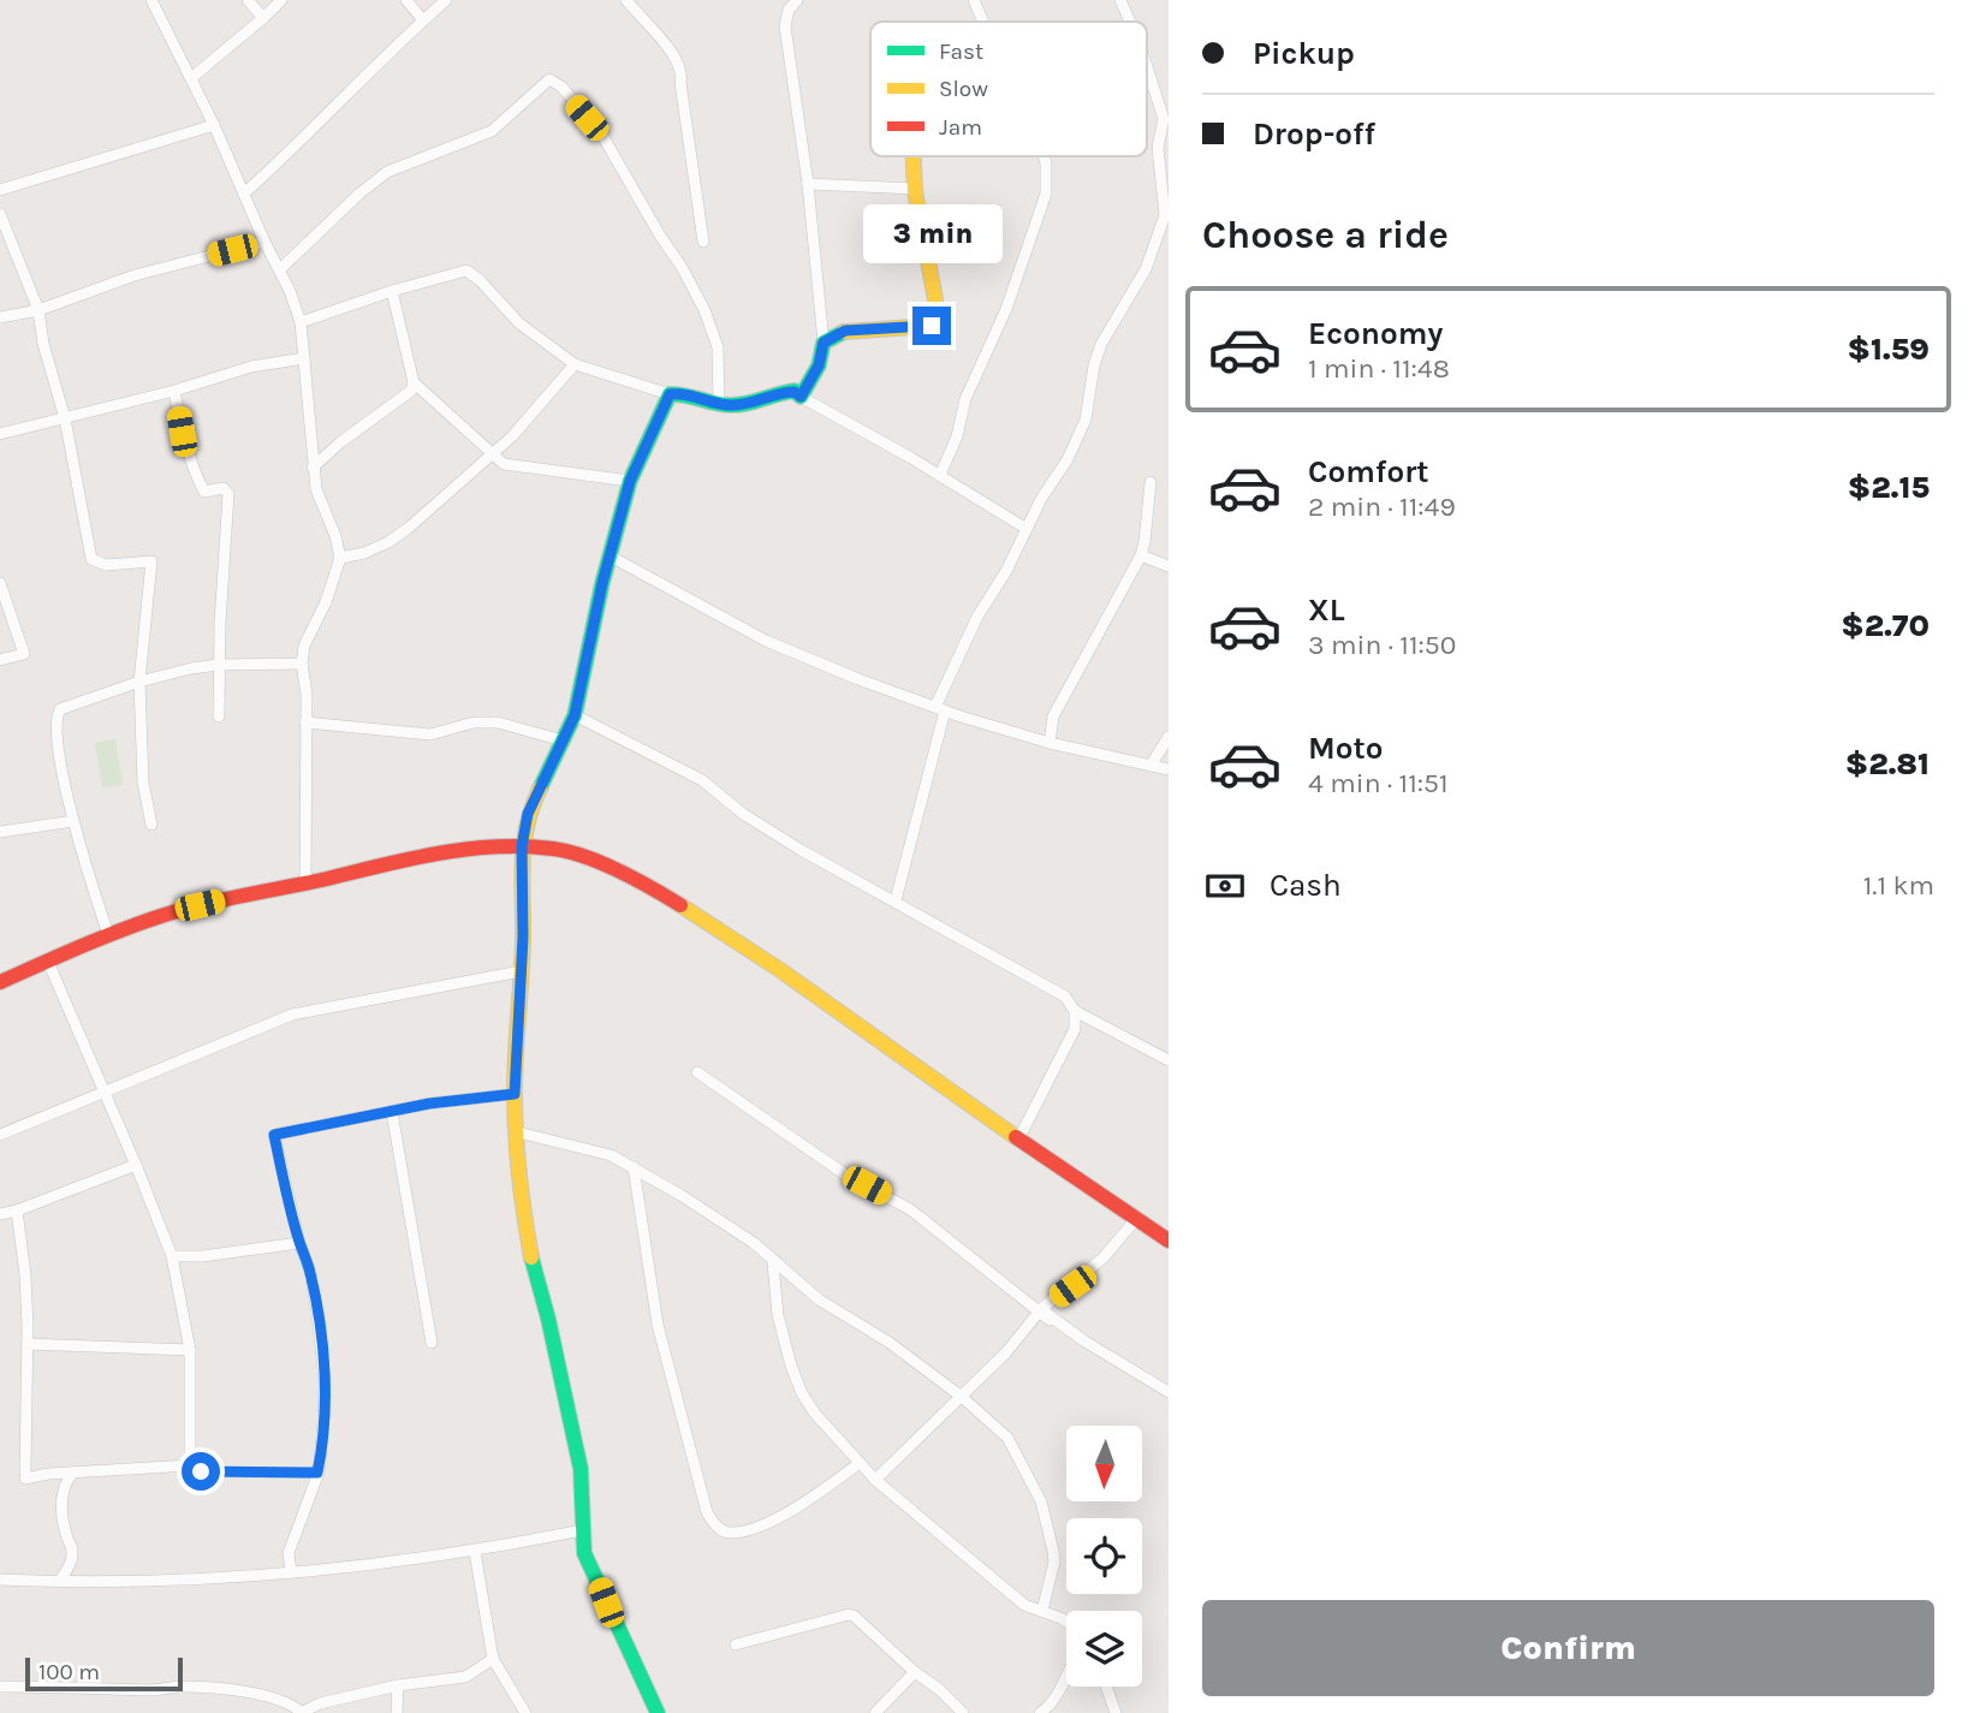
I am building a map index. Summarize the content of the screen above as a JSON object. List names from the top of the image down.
{
  "legend": ["Fast", "Slow", "Jam"],
  "scale_bar": "100 m",
  "north": "bottom",
  "page": {
    "banner": ["Pickup", "Drop-off"],
    "heading": "Choose a ride",
    "bubble": "3 min",
    "list": [
      {
        "name": "Economy",
        "note": "1 min · 11:48",
        "value": "$1.59"
      },
      {
        "name": "Comfort",
        "note": "2 min · 11:49",
        "value": "$2.15"
      },
      {
        "name": "XL",
        "note": "3 min · 11:50",
        "value": "$2.70"
      },
      {
        "name": "Moto",
        "note": "4 min · 11:51",
        "value": "$2.81"
      }
    ],
    "pay": ["Cash", "1.1 km"],
    "buttons": "Confirm",
    "scale": "100 m"
  }
}
